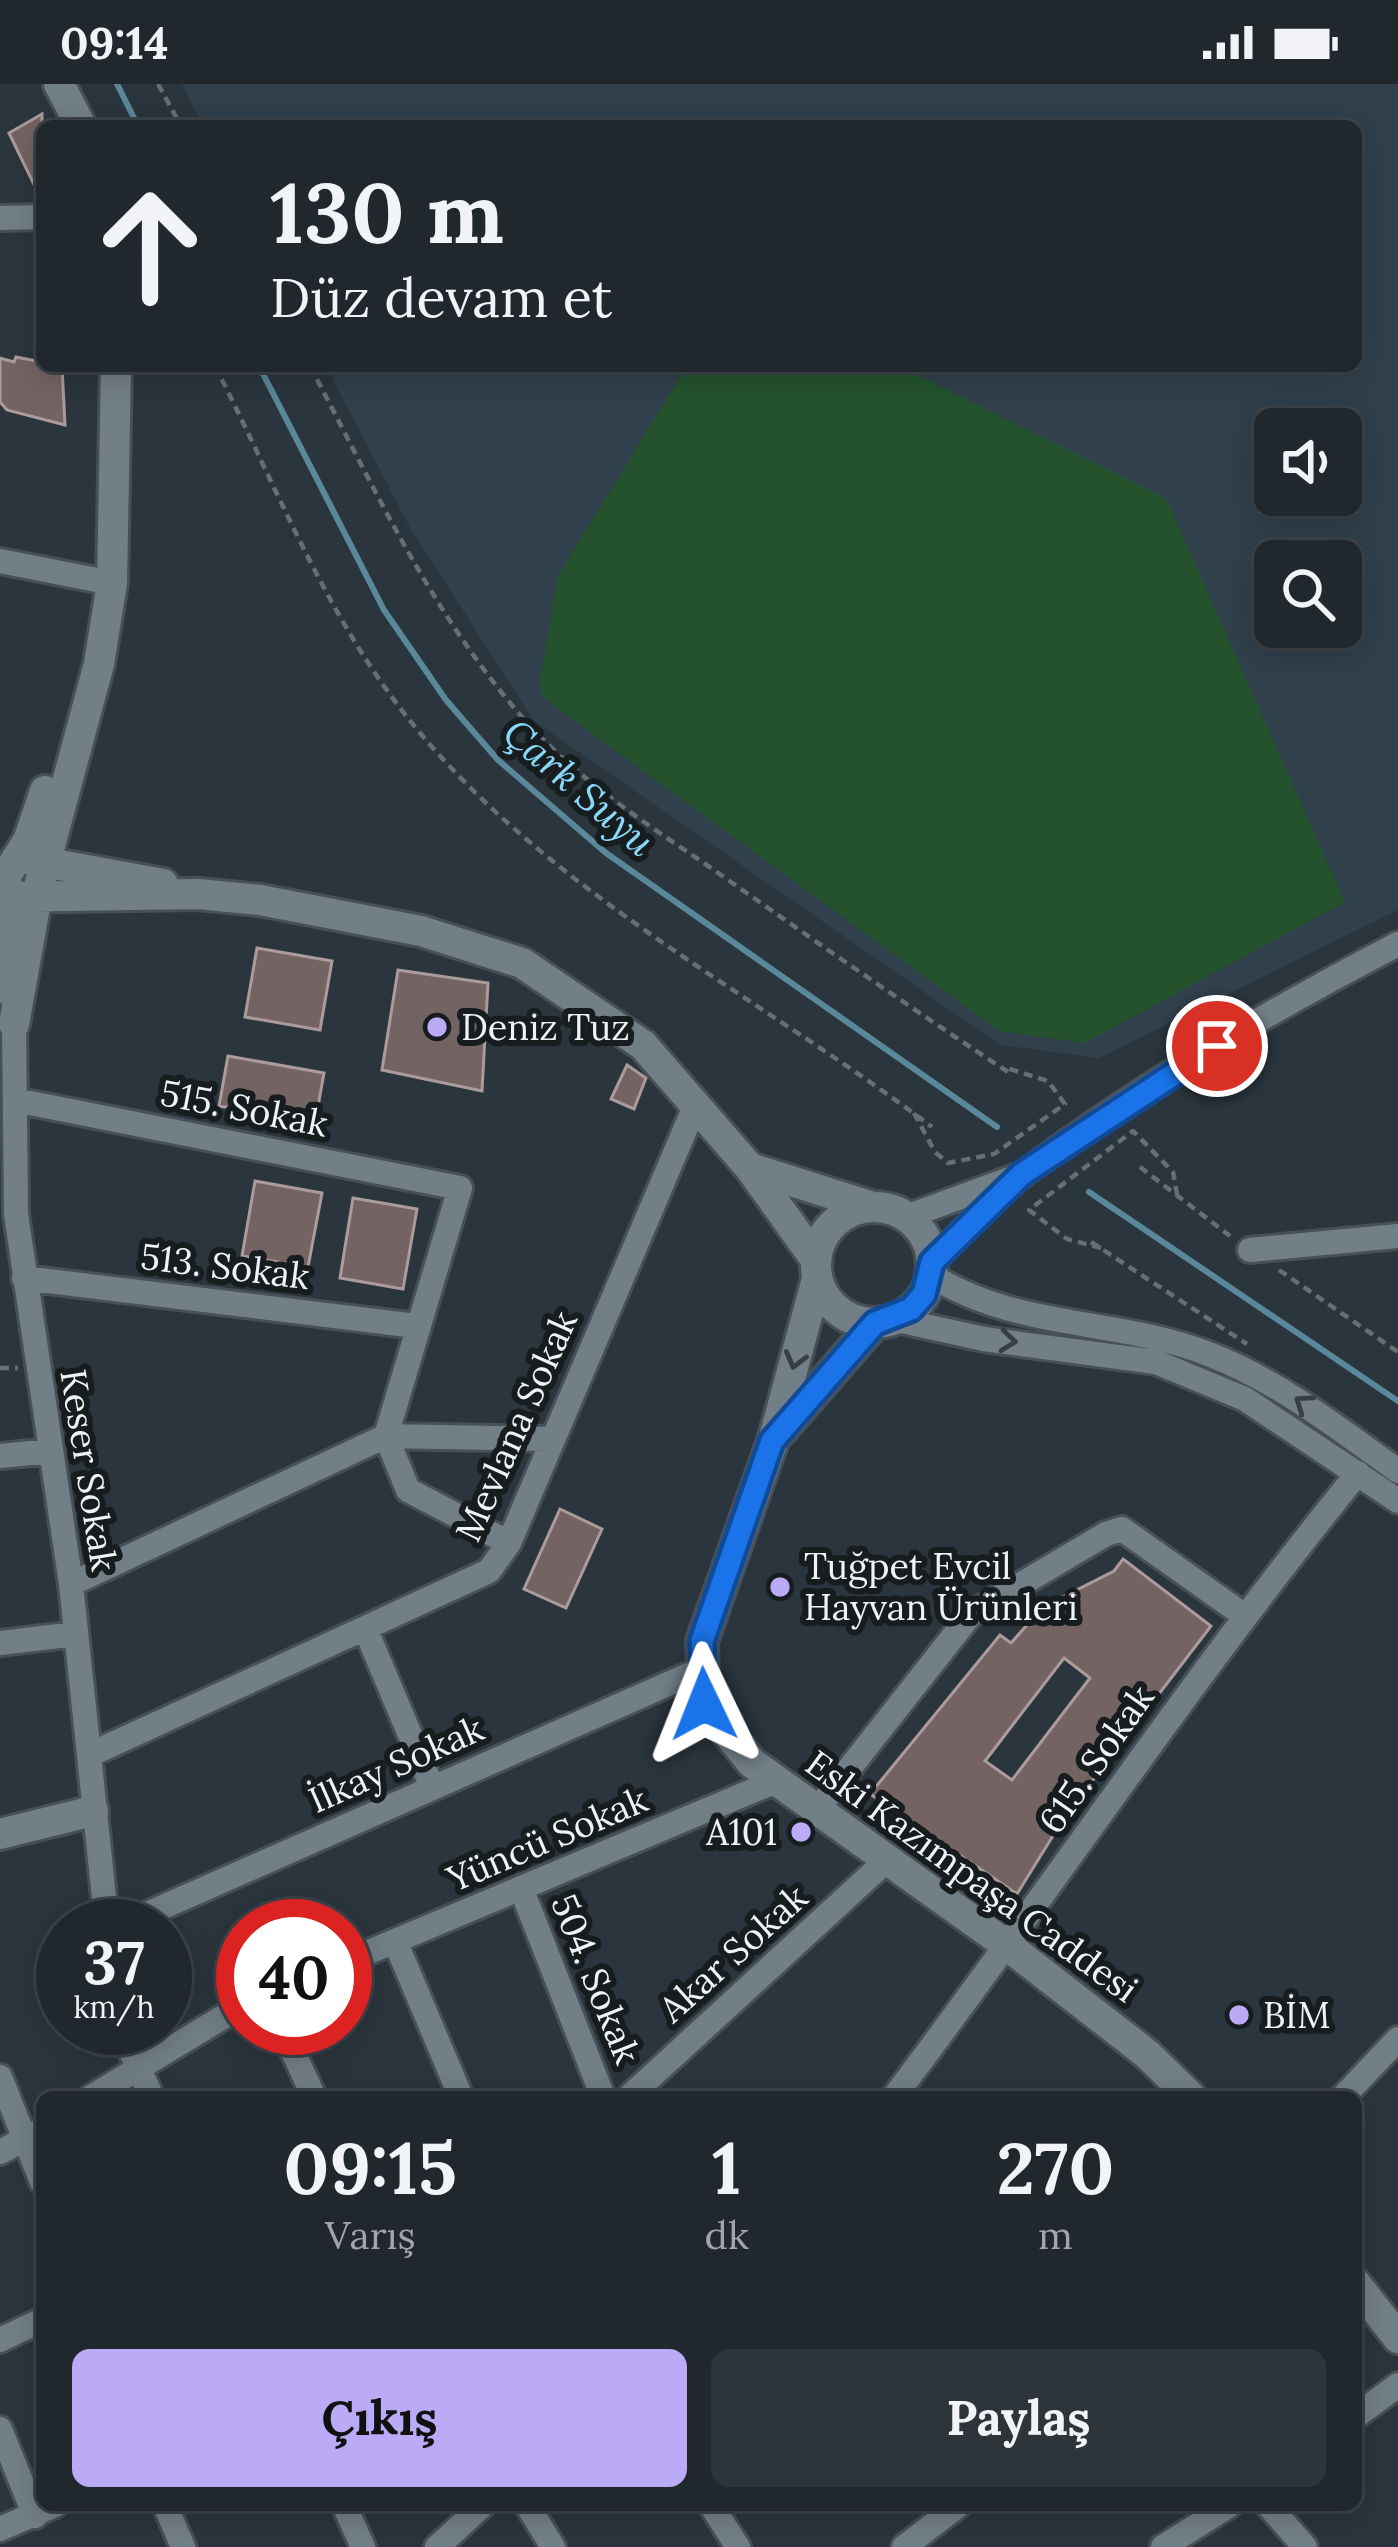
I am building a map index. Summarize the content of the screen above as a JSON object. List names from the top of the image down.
{
  "streets": {
    "street": [
      "515. Sokak",
      "513. Sokak",
      "Mevlana Sokak",
      "Keser Sokak",
      "615. Sokak",
      "İlkay Sokak",
      "Yüncü Sokak",
      "Eski Kazımpaşa Caddesi",
      "Akar Sokak",
      "504. Sokak"
    ]
  },
  "crossings": [
    ["515. Sokak", "513. Sokak"],
    ["515. Sokak", "Keser Sokak"],
    ["513. Sokak", "Keser Sokak"],
    ["Mevlana Sokak", "Keser Sokak"],
    ["615. Sokak", "Eski Kazımpaşa Caddesi"],
    ["İlkay Sokak", "Eski Kazımpaşa Caddesi"],
    ["Yüncü Sokak", "Eski Kazımpaşa Caddesi"],
    ["Yüncü Sokak", "504. Sokak"],
    ["Eski Kazımpaşa Caddesi", "Akar Sokak"]
  ],
  "water": ["Çark Suyu"],
  "places": [
    "Deniz Tuz",
    "Tuğpet Evcil Hayvan Ürünleri",
    "A101",
    "BİM"
  ],
  "page": {
    "status": "09:14",
    "turn": ["130 m", "Düz devam et"],
    "speed": "37 km/h",
    "limit": "40",
    "eta": [
      "09:15",
      "Varış",
      "1",
      "dk",
      "270",
      "m"
    ],
    "buttons": ["Çıkış", "Paylaş"]
  }
}
